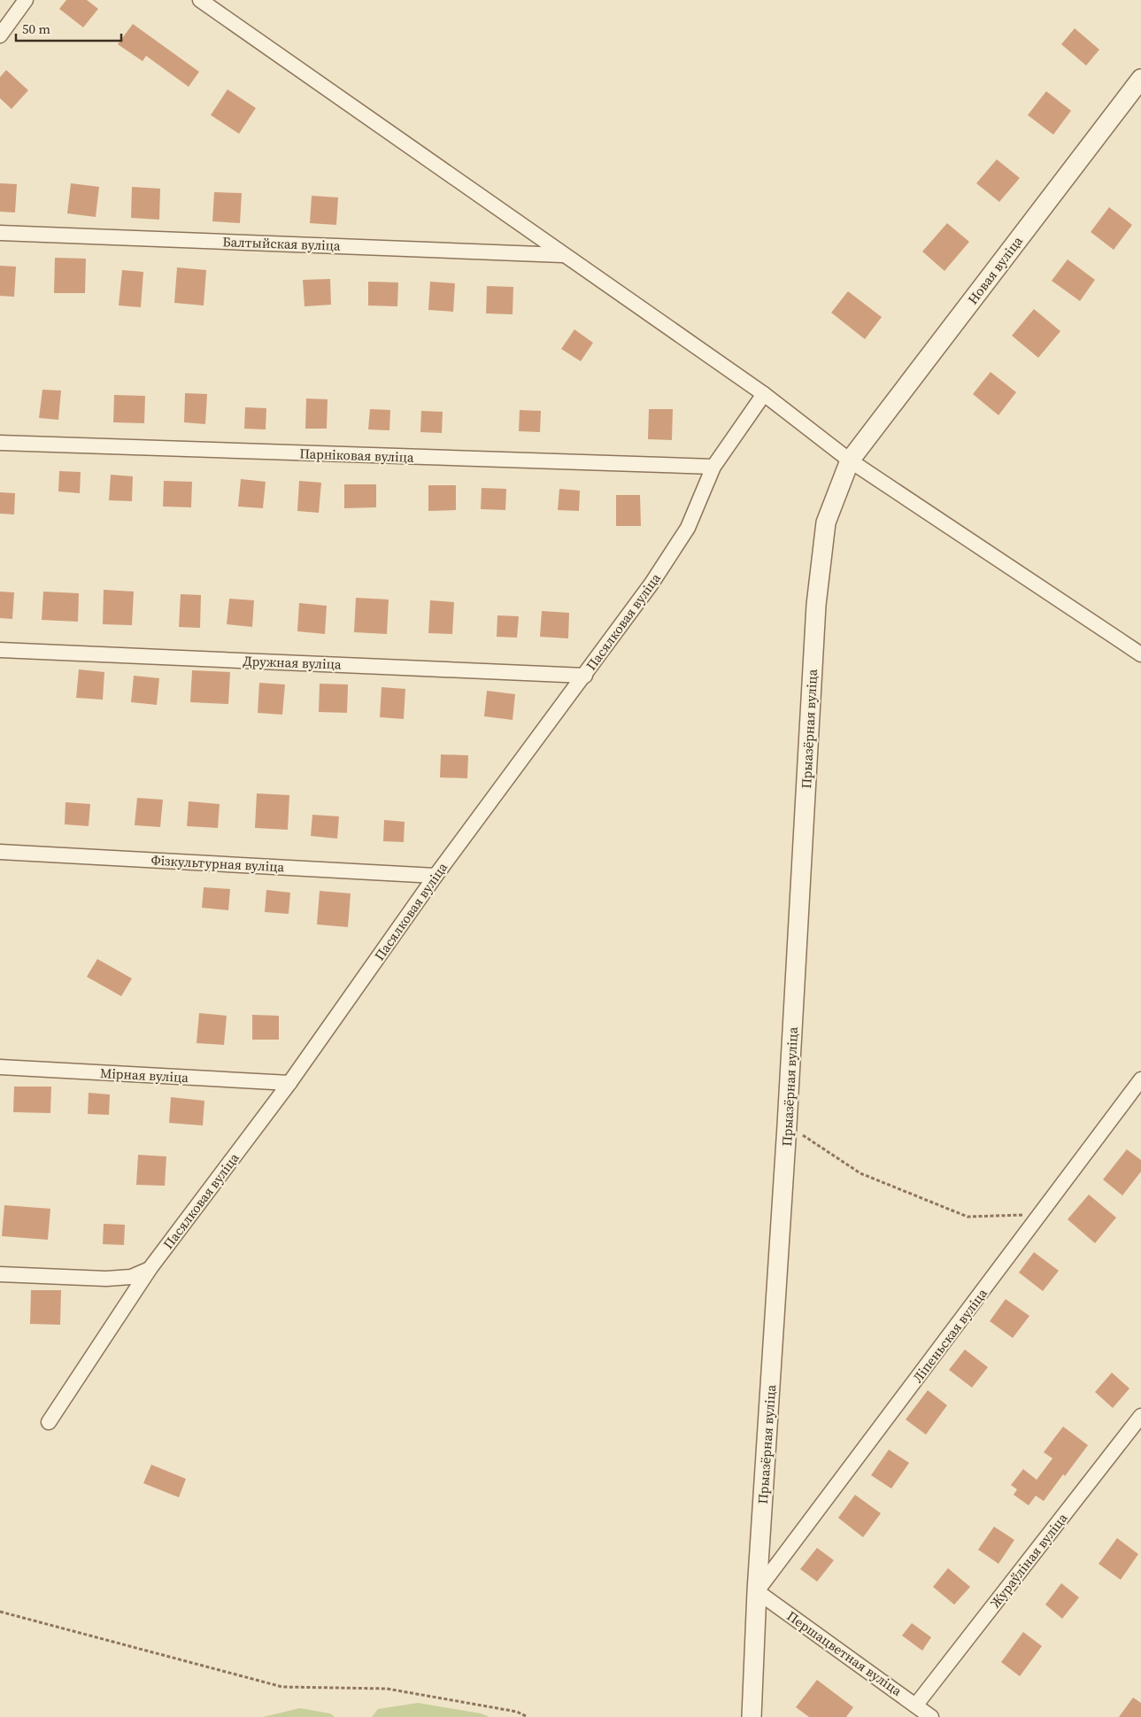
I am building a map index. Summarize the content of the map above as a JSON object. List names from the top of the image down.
{
  "streets": {
    "street": [
      "Балтыйская вуліца",
      "Новая вуліца",
      "Парніковая вуліца",
      "Пасялковая вуліца",
      "Дружная вуліца",
      "Прыазёрная вуліца",
      "Фізкультурная вуліца",
      "Мірная вуліца",
      "Ліпеньская вуліца",
      "Жураўліная вуліца",
      "Першацветная вуліца"
    ]
  },
  "crossings": [
    ["Новая вуліца", "Прыазёрная вуліца"],
    ["Парніковая вуліца", "Пасялковая вуліца"],
    ["Пасялковая вуліца", "Дружная вуліца"],
    ["Пасялковая вуліца", "Фізкультурная вуліца"],
    ["Пасялковая вуліца", "Мірная вуліца"],
    ["Прыазёрная вуліца", "Ліпеньская вуліца"],
    ["Прыазёрная вуліца", "Першацветная вуліца"],
    ["Ліпеньская вуліца", "Першацветная вуліца"],
    ["Жураўліная вуліца", "Першацветная вуліца"]
  ],
  "scale_bar": "50 m"
}
